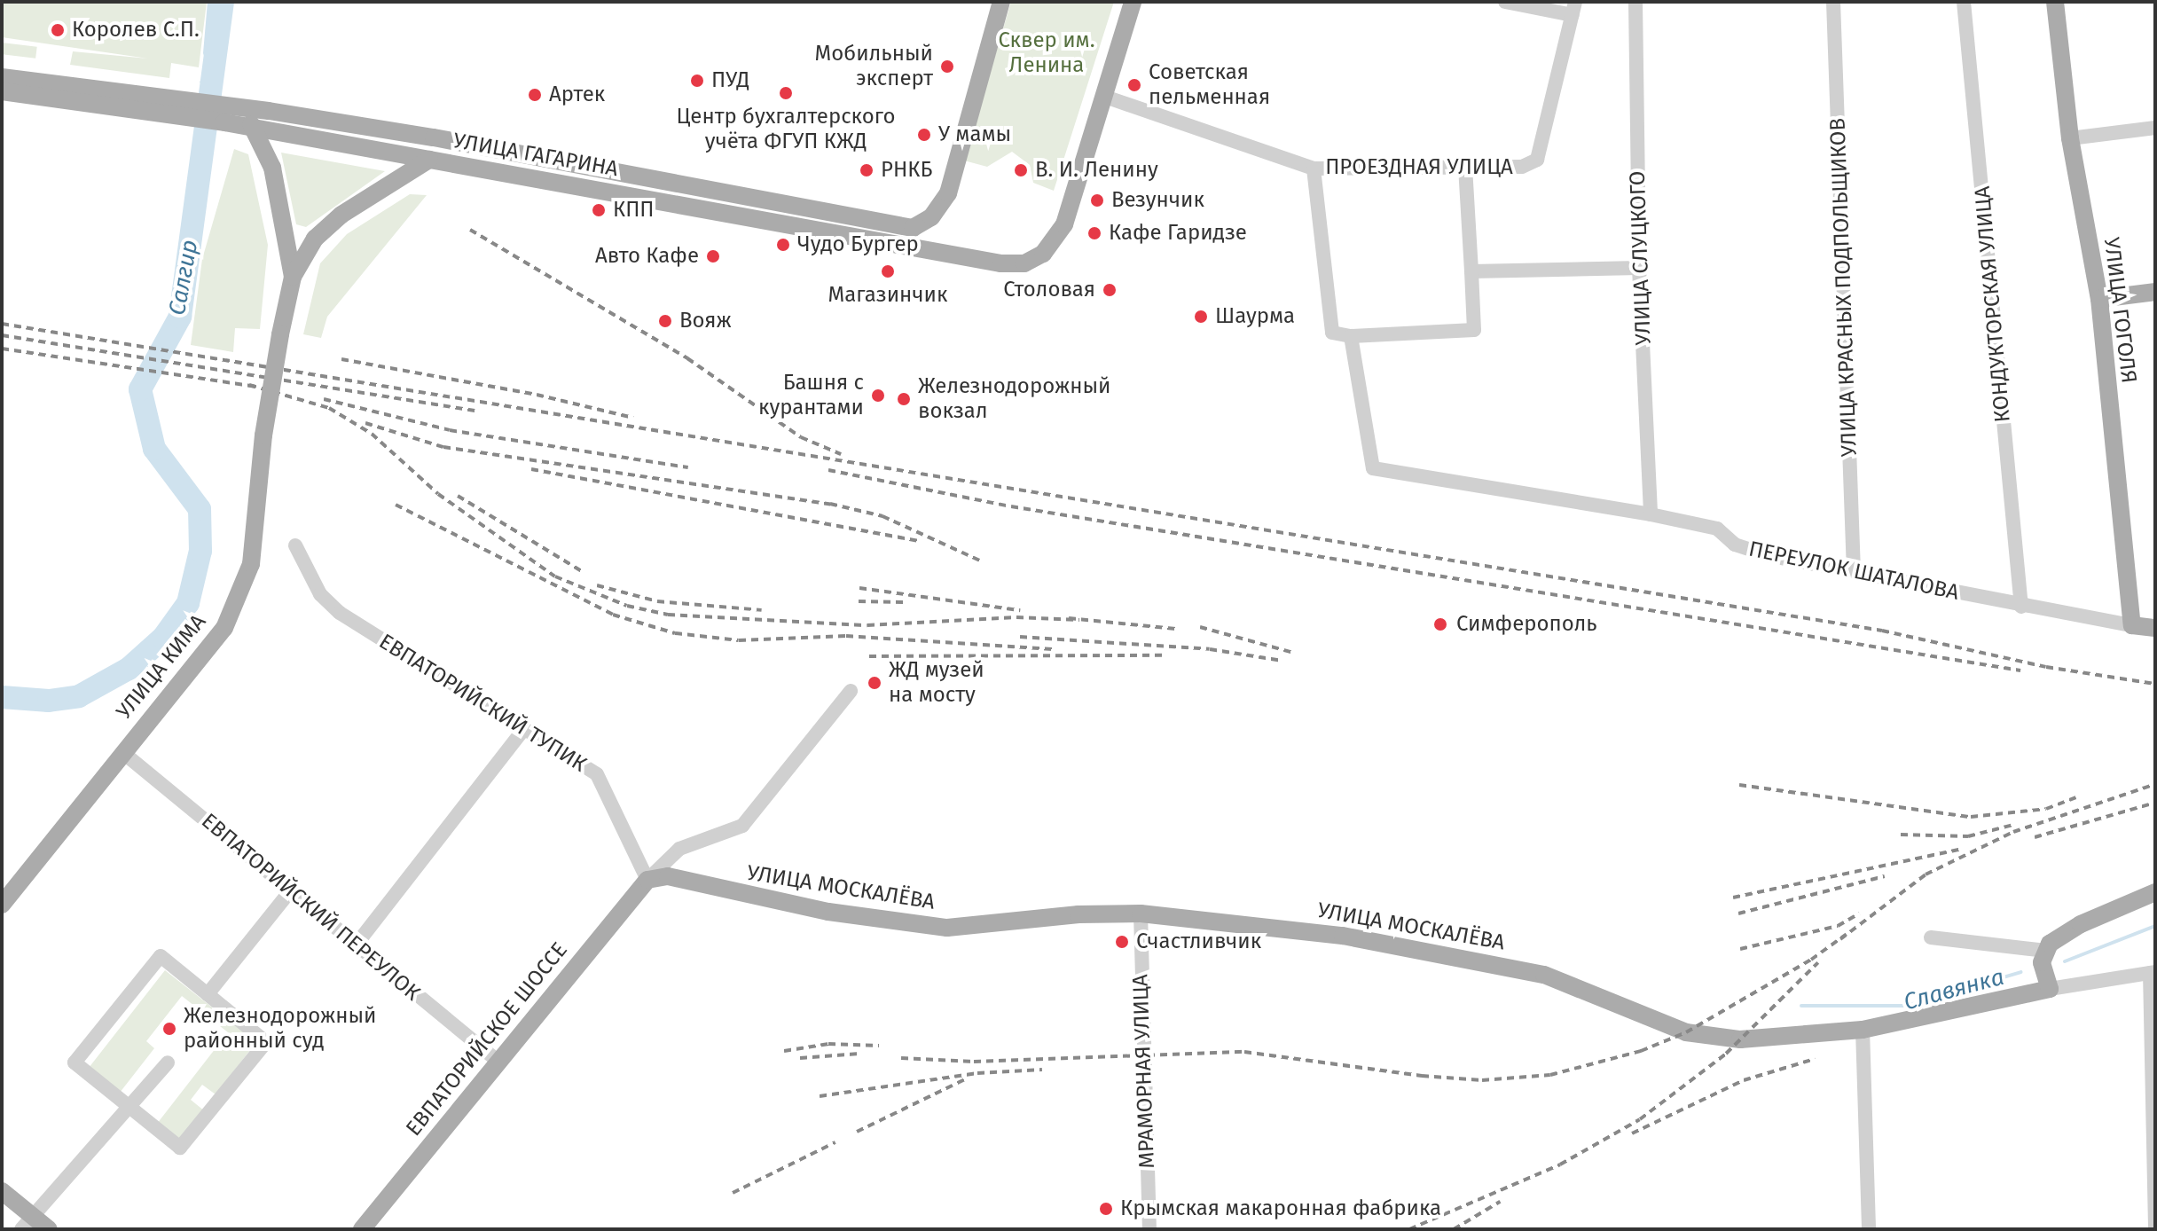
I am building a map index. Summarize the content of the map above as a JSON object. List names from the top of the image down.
{
  "streets": {
    "main road": [
      "УЛИЦА ГАГАРИНА",
      "УЛИЦА ГОГОЛЯ",
      "УЛИЦА КИМА",
      "УЛИЦА МОСКАЛЁВА",
      "ЕВПАТОРИЙСКОЕ ШОССЕ"
    ],
    "street": [
      "ПРОЕЗДНАЯ УЛИЦА",
      "УЛИЦА СЛУЦКОГО",
      "УЛИЦА КРАСНЫХ ПОДПОЛЬЩИКОВ",
      "КОНДУКТОРСКАЯ УЛИЦА",
      "ПЕРЕУЛОК ШАТАЛОВА",
      "ЕВПАТОРИЙСКИЙ ТУПИК",
      "ЕВПАТОРИЙСКИЙ ПЕРЕУЛОК",
      "МРАМОРНАЯ УЛИЦА"
    ]
  },
  "crossings": [
    ["УЛИЦА ГАГАРИНА", "ПРОЕЗДНАЯ УЛИЦА"],
    ["УЛИЦА СЛУЦКОГО", "ПЕРЕУЛОК ШАТАЛОВА"],
    ["УЛИЦА КРАСНЫХ ПОДПОЛЬЩИКОВ", "ПЕРЕУЛОК ШАТАЛОВА"],
    ["КОНДУКТОРСКАЯ УЛИЦА", "ПЕРЕУЛОК ШАТАЛОВА"],
    ["УЛИЦА ГОГОЛЯ", "ПЕРЕУЛОК ШАТАЛОВА"],
    ["УЛИЦА КИМА", "ЕВПАТОРИЙСКИЙ ПЕРЕУЛОК"],
    ["ЕВПАТОРИЙСКИЙ ТУПИК", "УЛИЦА МОСКАЛЁВА"],
    ["ЕВПАТОРИЙСКИЙ ТУПИК", "ЕВПАТОРИЙСКОЕ ШОССЕ"],
    ["УЛИЦА МОСКАЛЁВА", "ЕВПАТОРИЙСКОЕ ШОССЕ"],
    ["УЛИЦА МОСКАЛЁВА", "МРАМОРНАЯ УЛИЦА"],
    ["ЕВПАТОРИЙСКИЙ ПЕРЕУЛОК", "ЕВПАТОРИЙСКОЕ ШОССЕ"]
  ],
  "water": ["Салгир", "Славянка"],
  "parks": ["Сквер им. Ленина"],
  "places": [
    "Королев С.П.",
    "Мобильный эксперт",
    "ПУД",
    "Советская пельменная",
    "Центр бухгалтерского учёта ФГУП КЖД",
    "Артек",
    "У мамы",
    "РНКБ",
    "В. И. Ленину",
    "Везунчик",
    "КПП",
    "Кафе Гаридзе",
    "Чудо Бургер",
    "Авто Кафе",
    "Магазинчик",
    "Столовая",
    "Шаурма",
    "Вояж",
    "Башня с курантами",
    "Железнодорожный вокзал",
    "Симферополь",
    "ЖД музей на мосту",
    "Счастливчик",
    "Железнодорожный районный суд",
    "Крымская макаронная фабрика"
  ]
}
